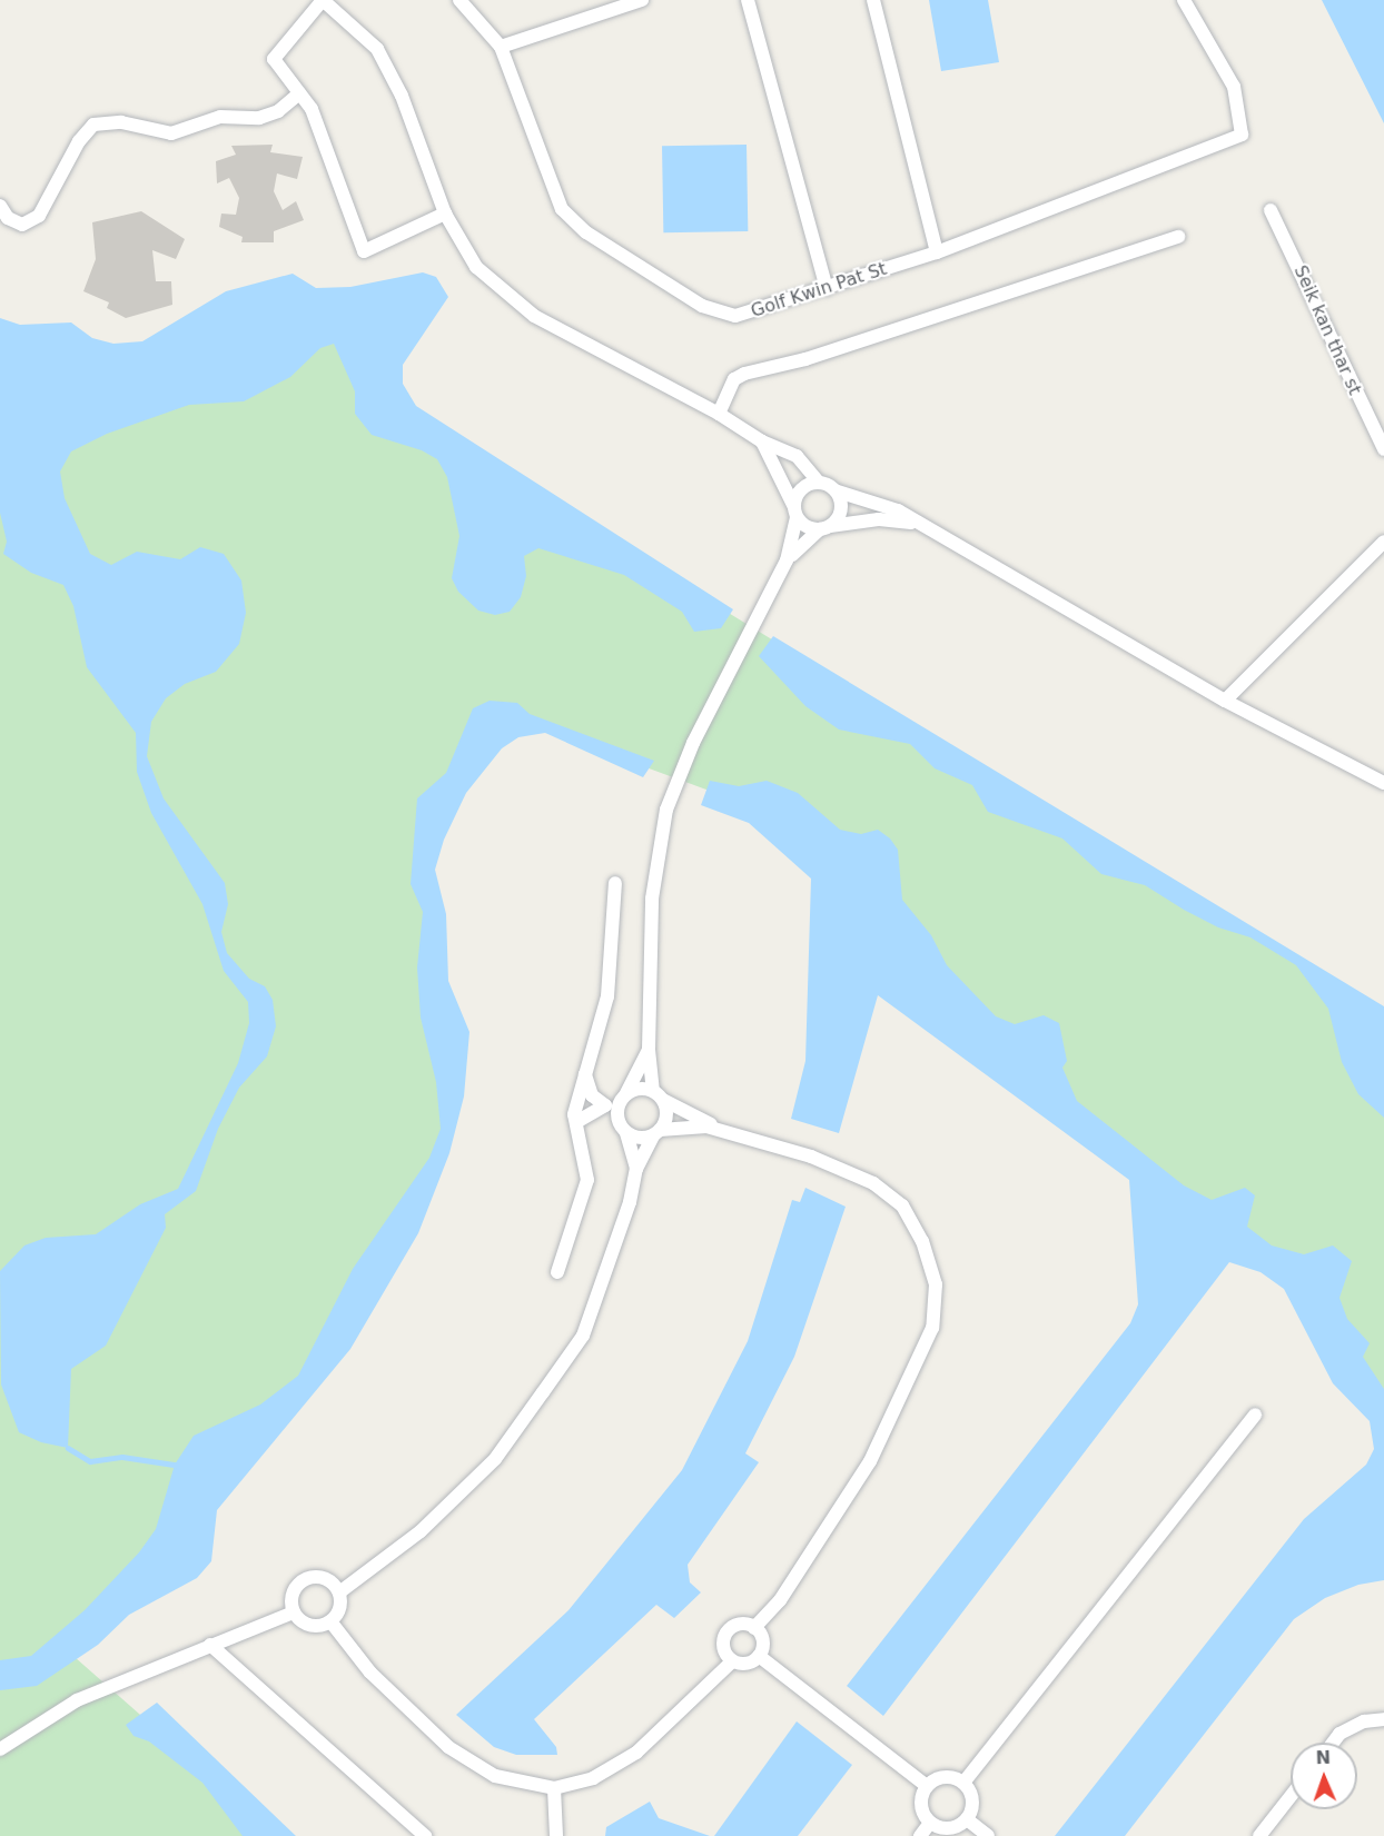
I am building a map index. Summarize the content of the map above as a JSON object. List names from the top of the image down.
{
  "streets": {
    "street": ["Golf Kwin Pat St", "Seik kan thar st"]
  },
  "north": "top"
}
